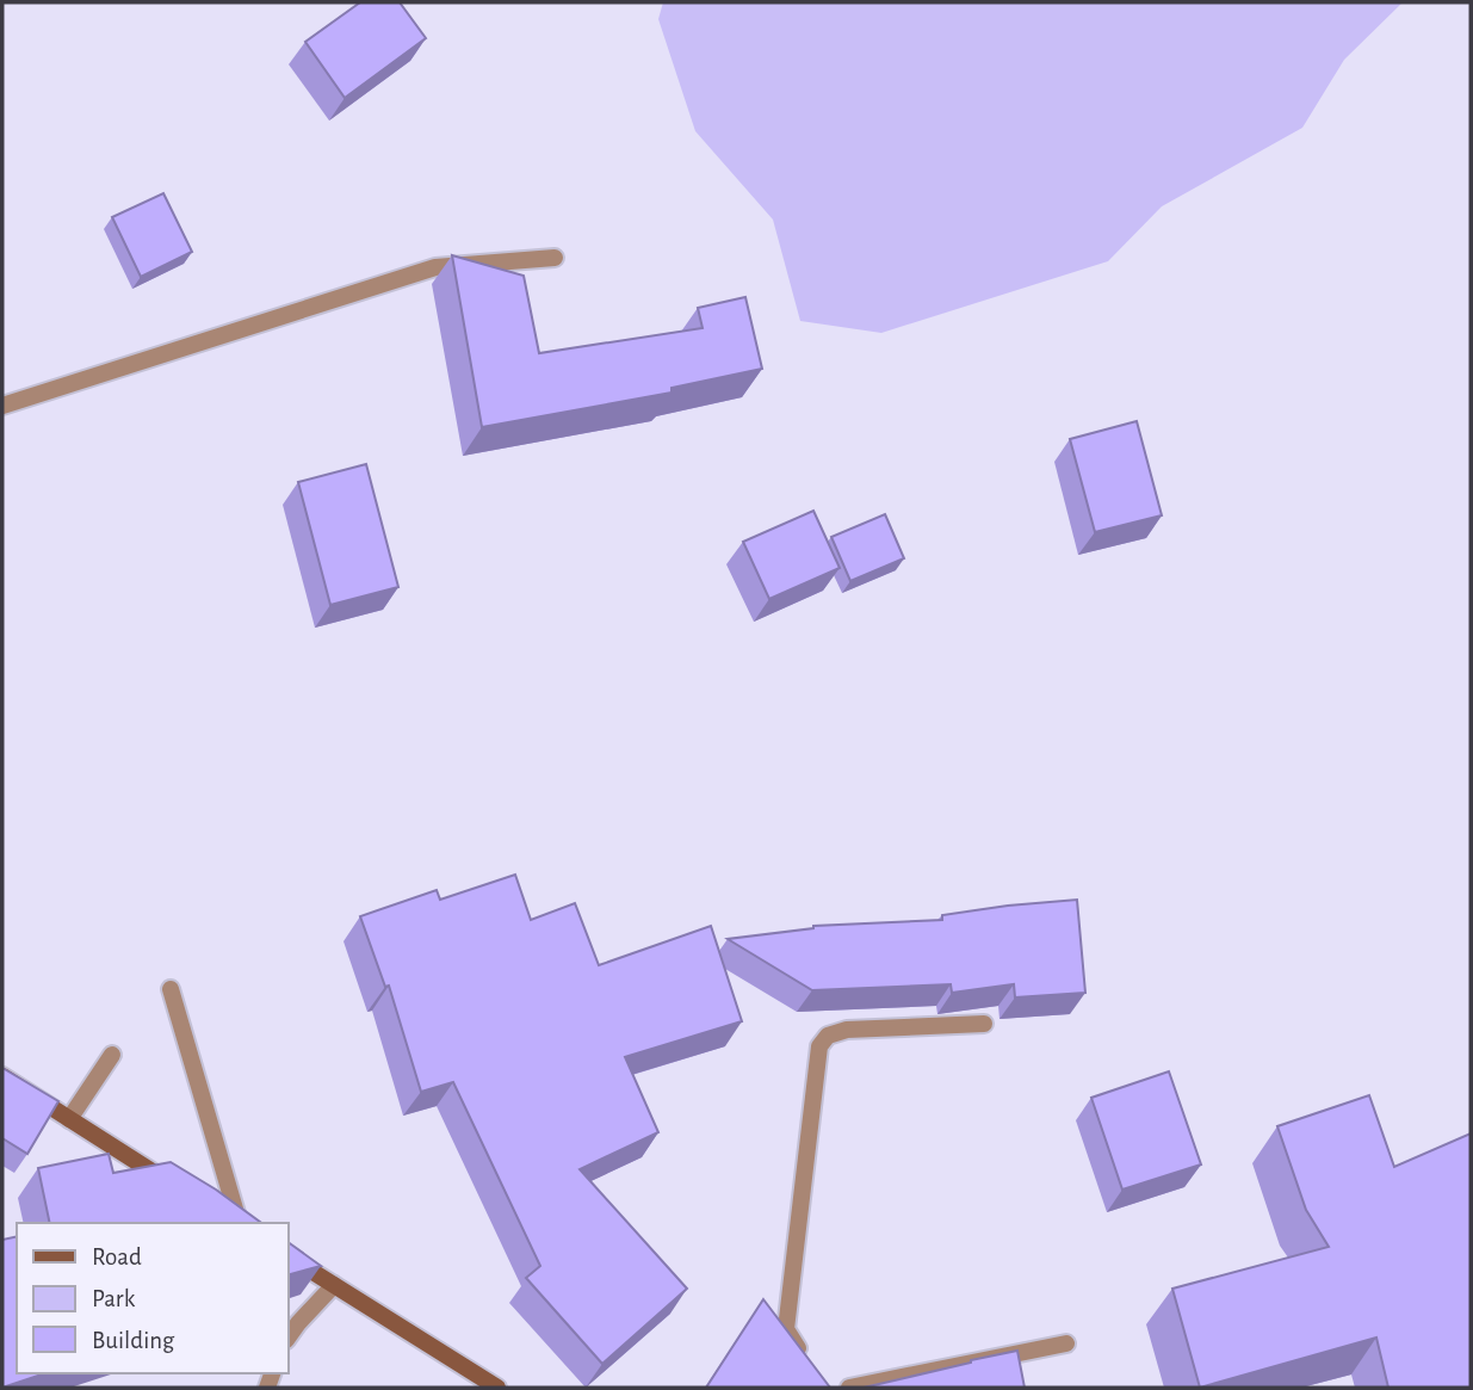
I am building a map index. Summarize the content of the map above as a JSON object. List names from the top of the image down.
{
  "legend": ["Road", "Park", "Building"]
}
